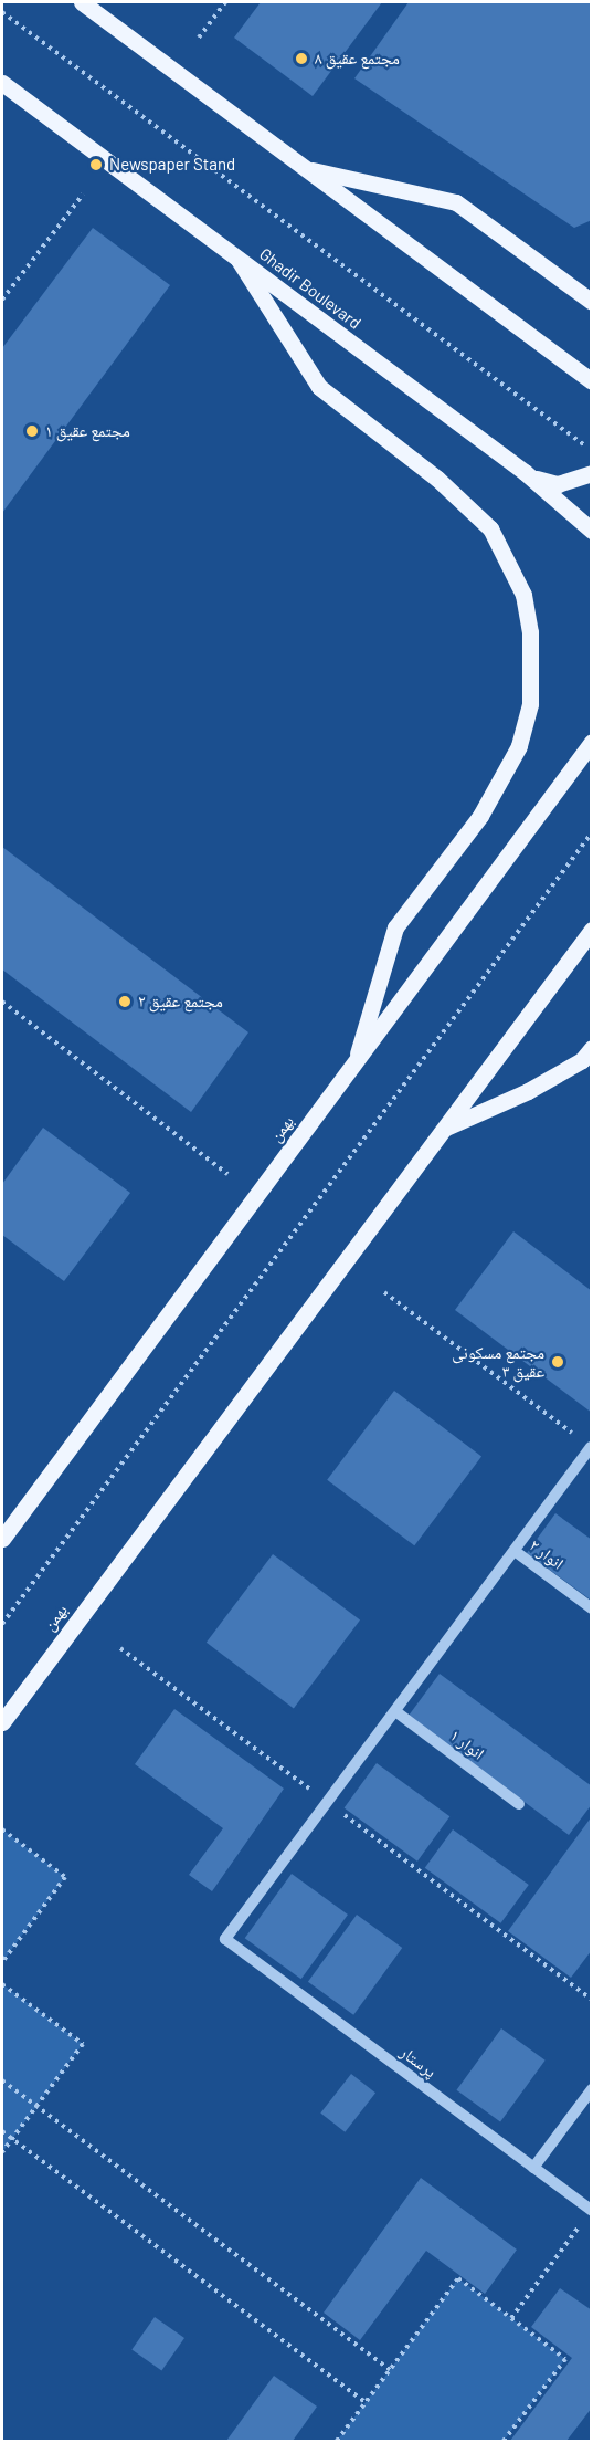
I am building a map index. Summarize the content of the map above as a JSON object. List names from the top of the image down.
{
  "streets": {
    "main road": ["Ghadir Boulevard", "بهمن"],
    "street": ["انوار ۲", "انوار ۱", "پرستار"]
  },
  "places": [
    "مجتمع عقیق ۸",
    "Newspaper Stand",
    "مجتمع عقیق ۱",
    "مجتمع عقیق ۲",
    "مجتمع مسکونی عقیق ۳"
  ]
}
